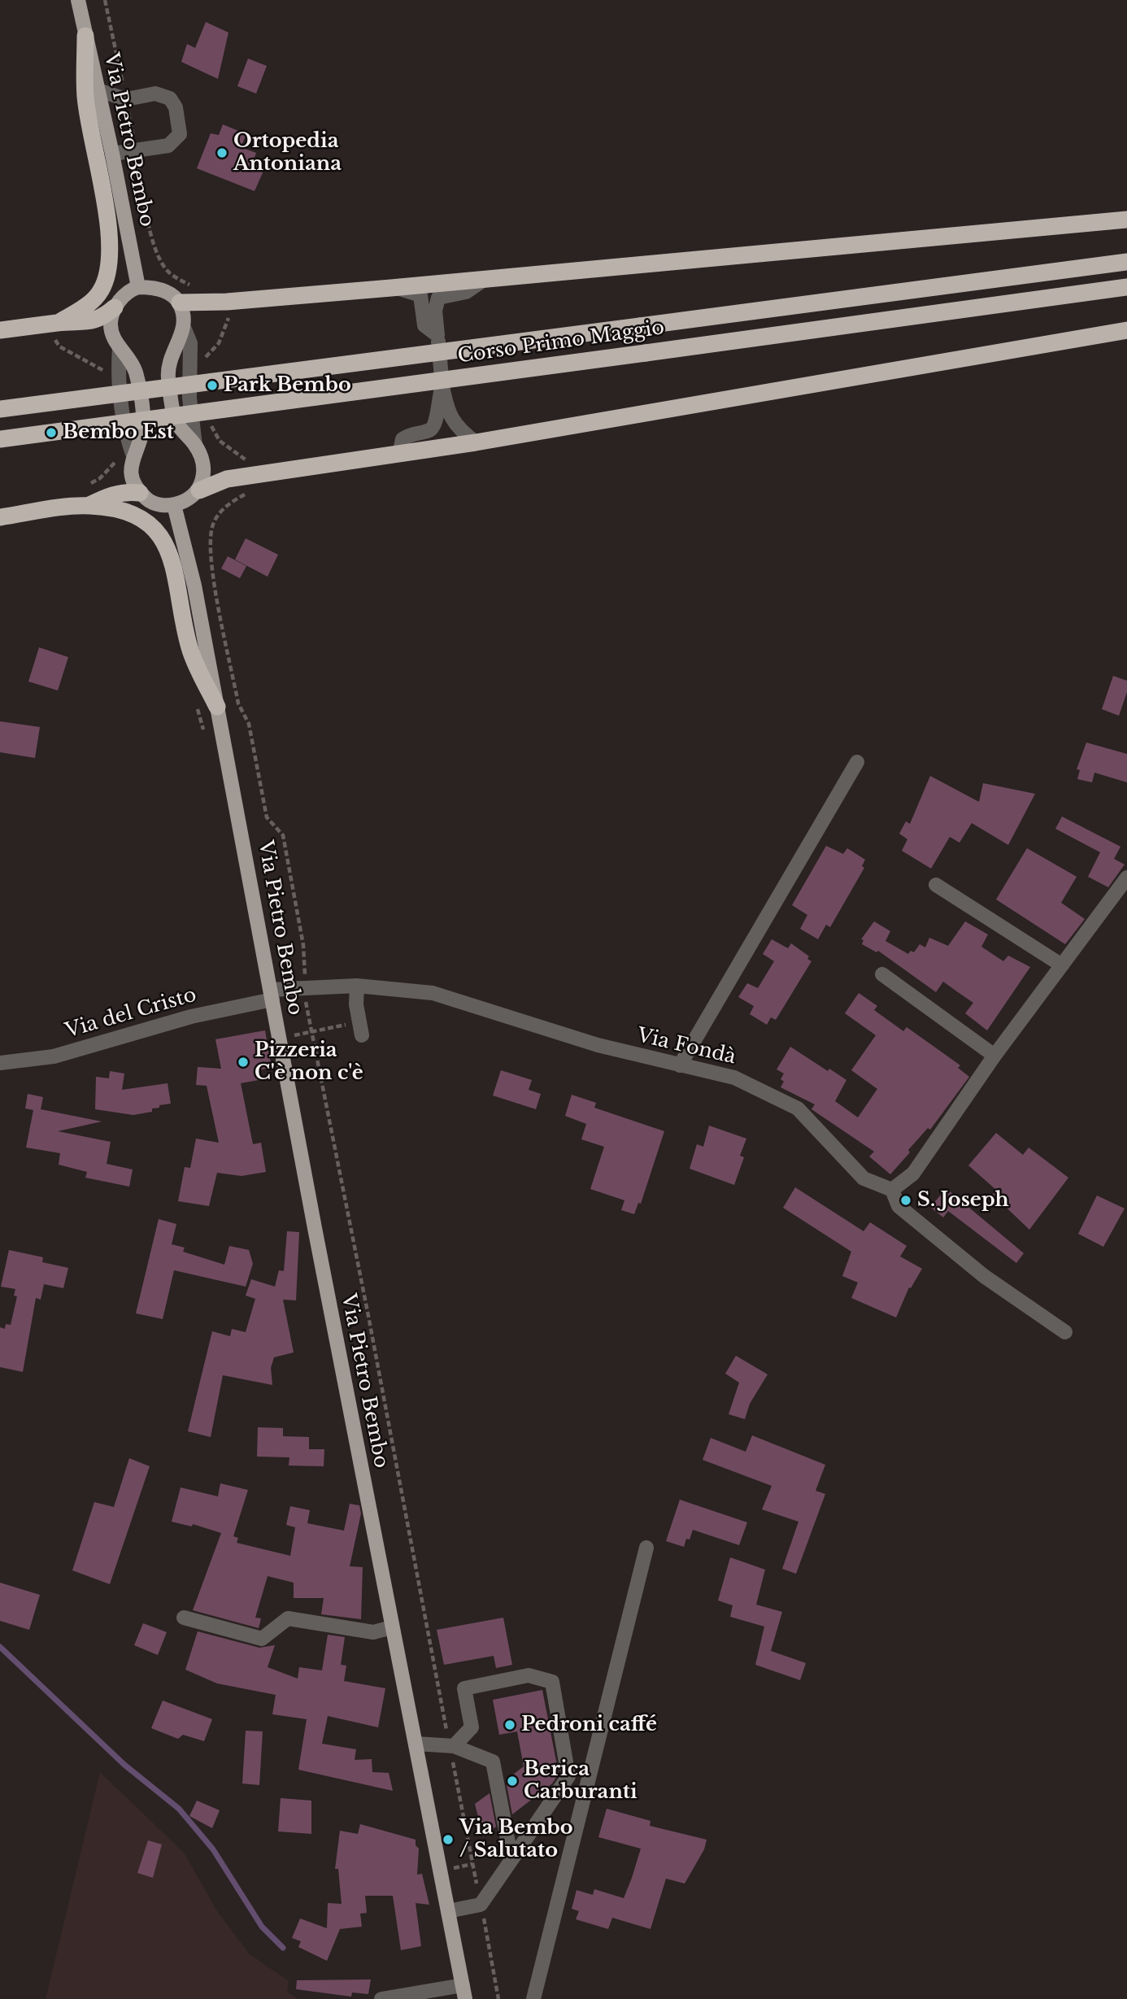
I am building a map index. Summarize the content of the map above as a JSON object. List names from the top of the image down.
{
  "streets": {
    "highway": ["Corso Primo Maggio"],
    "main road": ["Via Pietro Bembo"],
    "street": ["Via del Cristo", "Via Fondà"]
  },
  "crossings": [
    ["Via Pietro Bembo", "Via del Cristo"],
    ["Via Pietro Bembo", "Via Fondà"],
    ["Via del Cristo", "Via Fondà"]
  ],
  "places": [
    "Ortopedia Antoniana",
    "Park Bembo",
    "Bembo Est",
    "Pizzeria C'è non c'è",
    "S. Joseph",
    "Pedroni caffé",
    "Berica Carburanti",
    "Via Bembo / Salutato"
  ]
}
